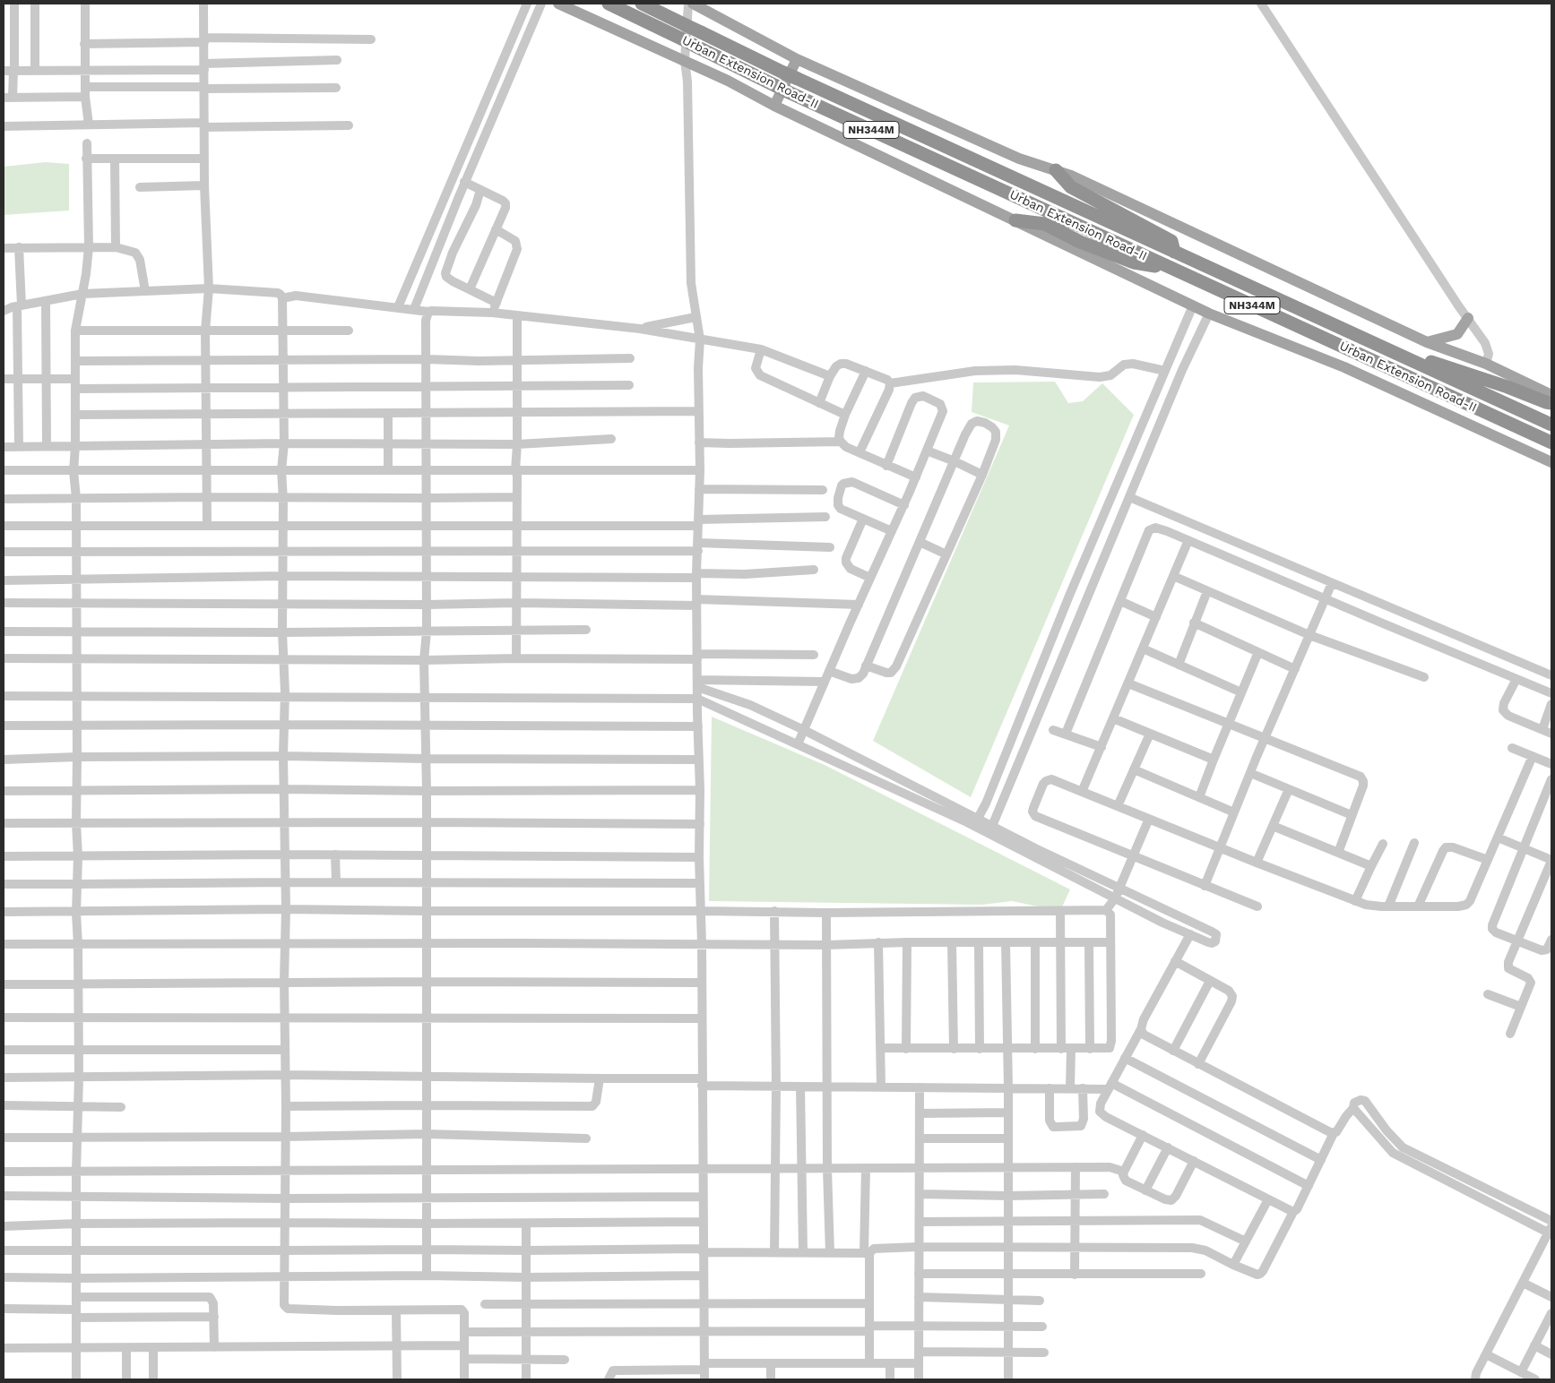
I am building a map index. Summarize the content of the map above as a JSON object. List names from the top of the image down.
{
  "streets": {
    "highway": ["Urban Extension Road-II", "NH344M"]
  }
}
